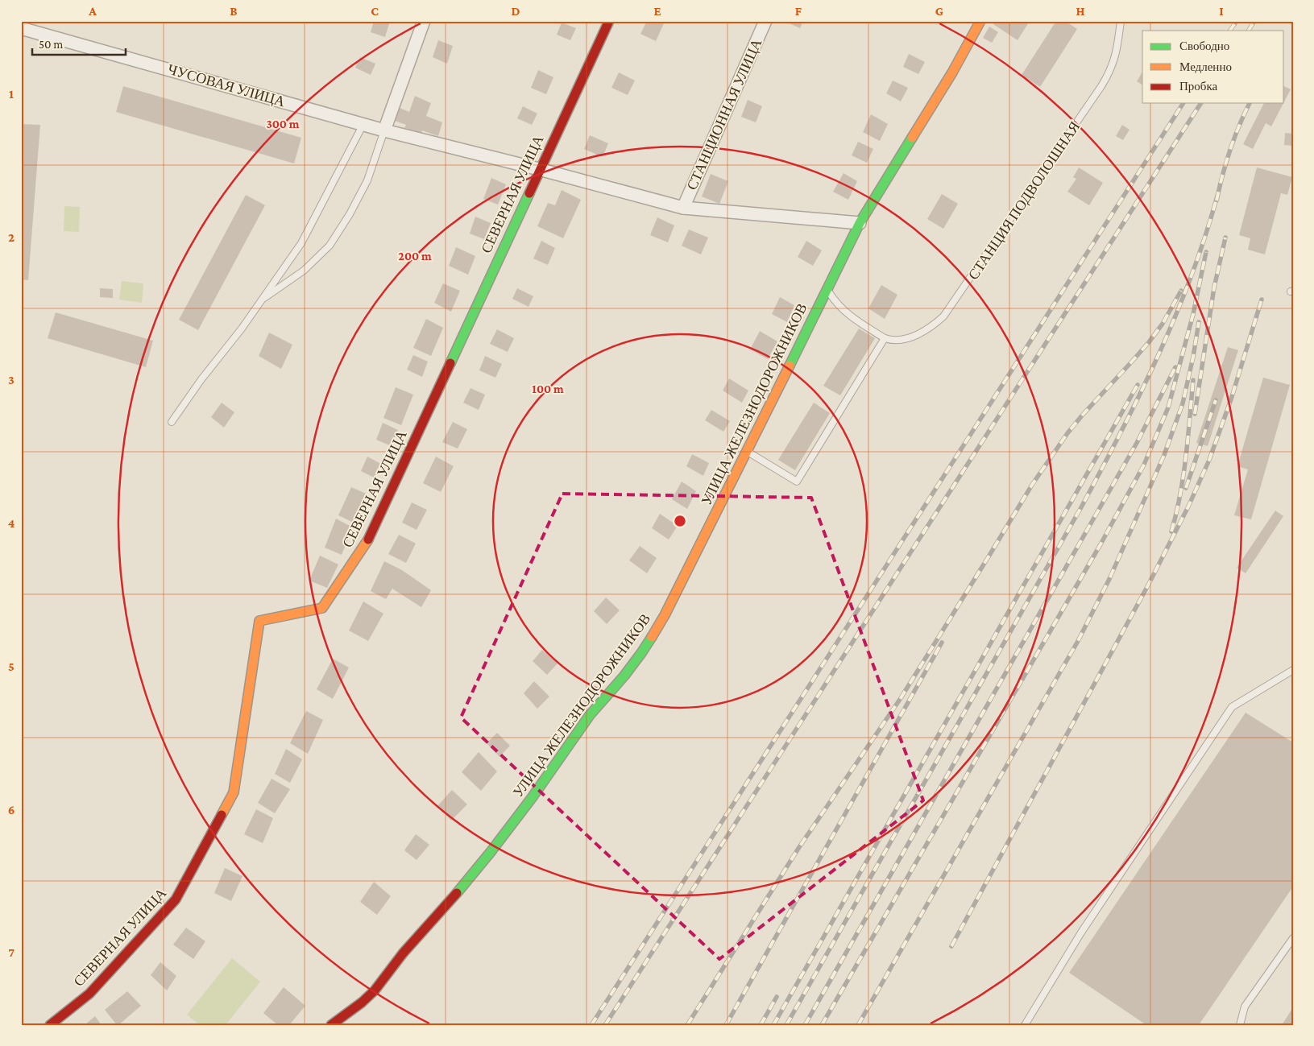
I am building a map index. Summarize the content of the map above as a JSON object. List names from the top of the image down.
{
  "streets": {
    "street": [
      "ЧУСОВАЯ УЛИЦА",
      "СТАНЦИОННАЯ УЛИЦА",
      "СЕВЕРНАЯ УЛИЦА",
      "УЛИЦА ЖЕЛЕЗНОДОРОЖНИКОВ"
    ],
    "lane": ["СТАНЦИЯ ПОДВОЛОШНАЯ"]
  },
  "crossings": [
    ["ЧУСОВАЯ УЛИЦА", "СТАНЦИОННАЯ УЛИЦА"],
    ["ЧУСОВАЯ УЛИЦА", "СЕВЕРНАЯ УЛИЦА"],
    ["ЧУСОВАЯ УЛИЦА", "УЛИЦА ЖЕЛЕЗНОДОРОЖНИКОВ"]
  ],
  "legend": ["Свободно", "Медленно", "Пробка"],
  "scale_bar": "50 m",
  "grid": {
    "columns": [
      "A",
      "B",
      "C",
      "D",
      "E",
      "F",
      "G",
      "H",
      "I"
    ],
    "rows": [
      "1",
      "2",
      "3",
      "4",
      "5",
      "6",
      "7"
    ]
  },
  "rings": ["300 m", "200 m", "100 m"]
}
